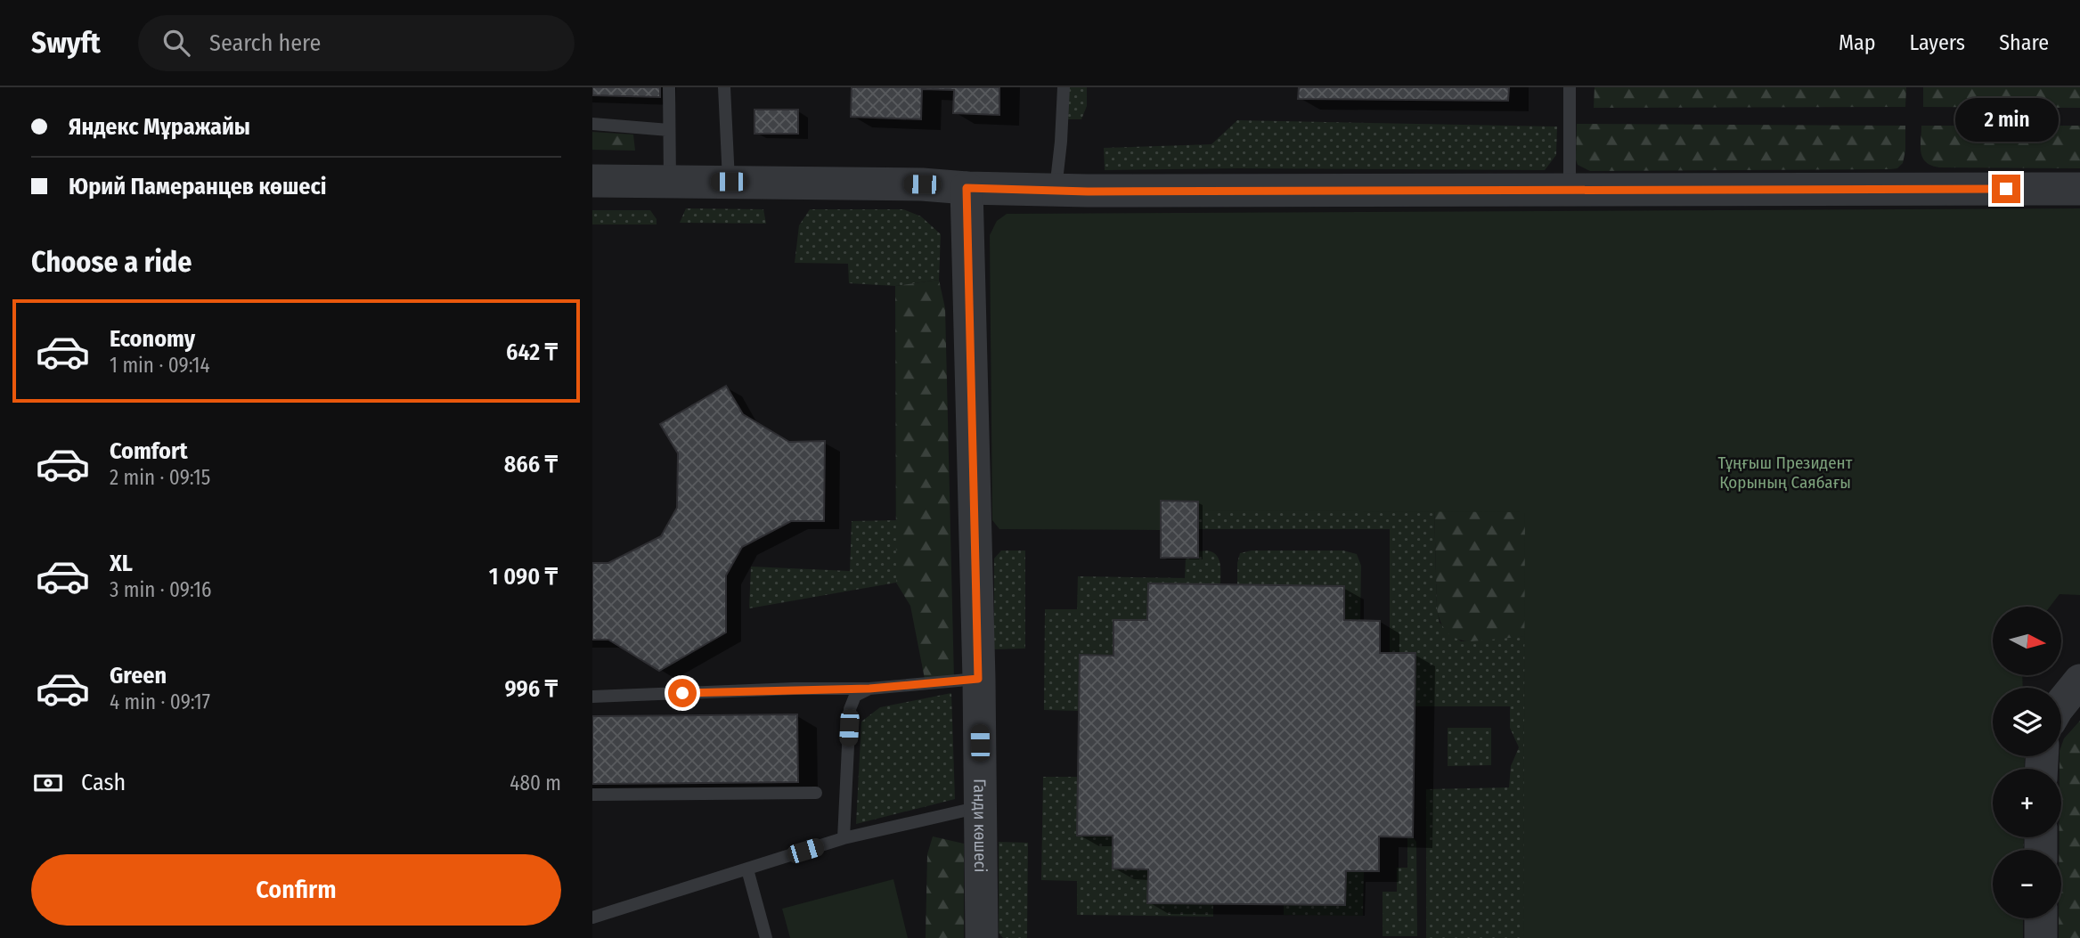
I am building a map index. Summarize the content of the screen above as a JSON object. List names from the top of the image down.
{
  "streets": {
    "street": ["Ганди көшесі"]
  },
  "parks": ["Тұңғыш Президент Қорының Саябағы"],
  "north": "right",
  "page": {
    "header": "Swyft",
    "search": "Search here",
    "nav": ["Map", "Layers", "Share"],
    "banner": ["Яндекс Мұражайы", "Юрий Памеранцев көшесі"],
    "bubble": "2 min",
    "heading": "Choose a ride",
    "list": [
      {
        "name": "Economy",
        "note": "1 min · 09:14",
        "value": "642 ₸"
      },
      {
        "name": "Comfort",
        "note": "2 min · 09:15",
        "value": "866 ₸"
      },
      {
        "name": "XL",
        "note": "3 min · 09:16",
        "value": "1 090 ₸"
      },
      {
        "name": "Green",
        "note": "4 min · 09:17",
        "value": "996 ₸"
      }
    ],
    "map_buttons": ["+", "−"],
    "pay": ["Cash", "480 m"],
    "buttons": "Confirm"
  }
}
